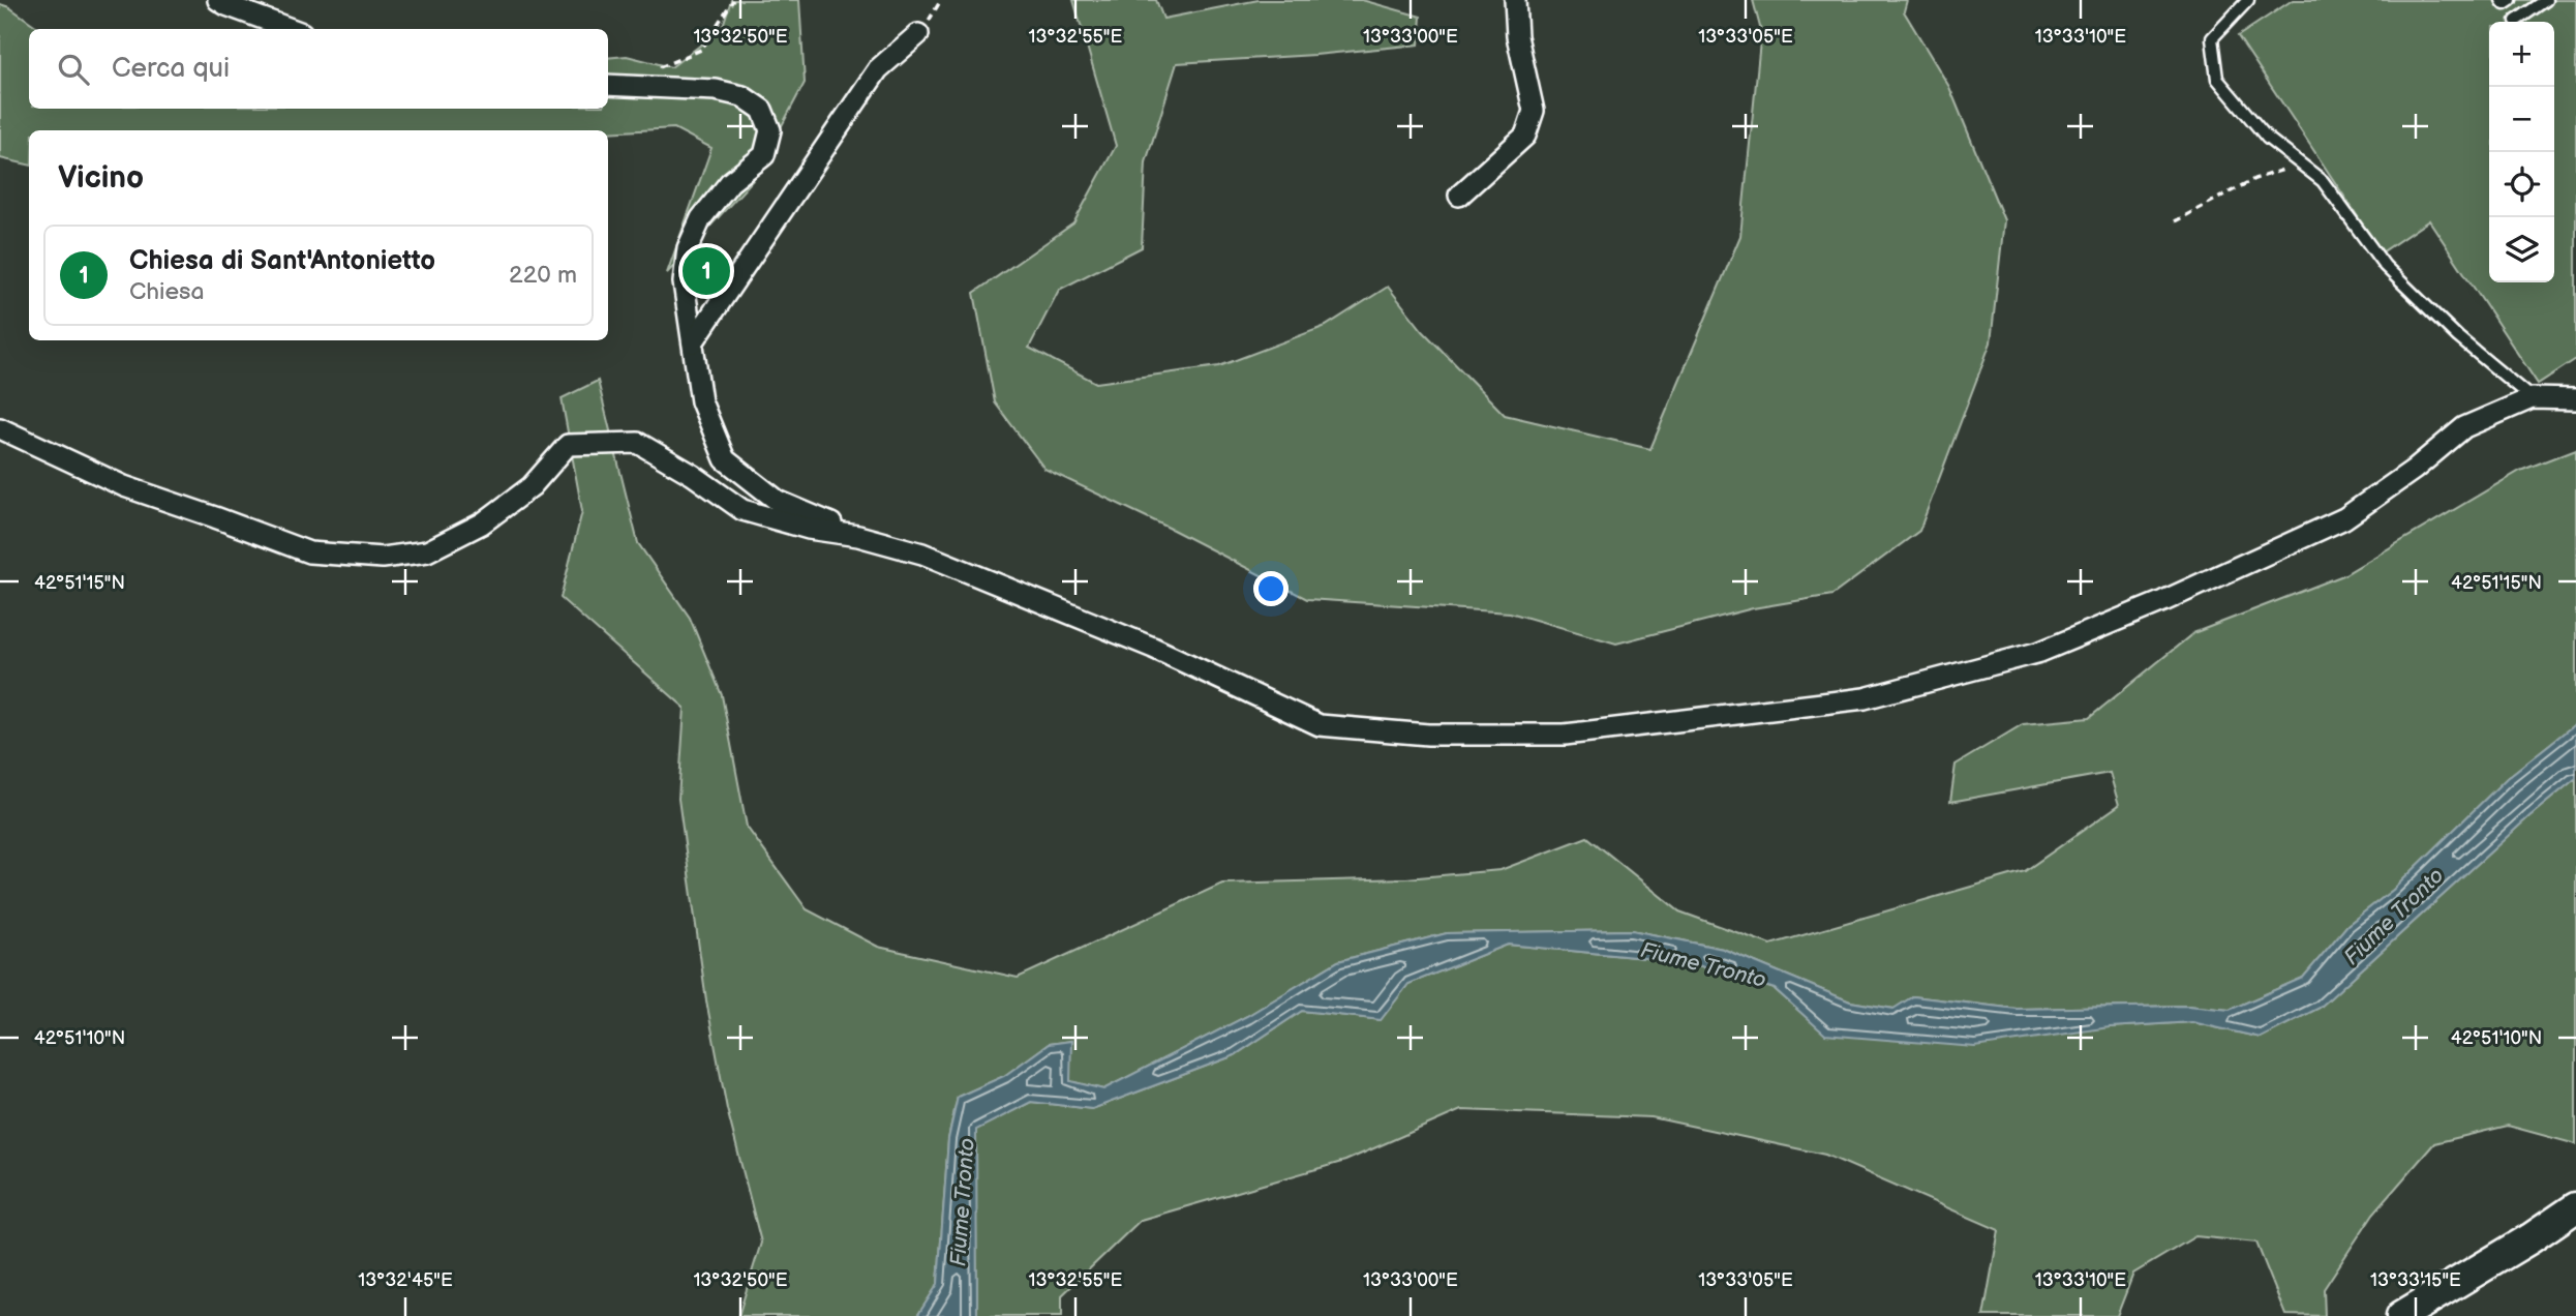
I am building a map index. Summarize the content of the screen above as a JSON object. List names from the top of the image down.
{
  "water": ["Fiume Tronto"],
  "page": {
    "map_buttons": ["+", "−"],
    "search": "Cerca qui",
    "heading": "Vicino",
    "list": [
      {
        "mark": "1",
        "name": "Chiesa di Sant'Antonietto",
        "note": "Chiesa",
        "value": "220 m"
      }
    ],
    "pins": "1"
  },
  "coordinates": [
    "13°32'50\"E",
    "13°32'55\"E",
    "13°33'00\"E",
    "13°33'05\"E",
    "13°33'10\"E",
    "42°51'15\"N",
    "42°51'10\"N",
    "13°32'45\"E",
    "13°33'15\"E"
  ]
}
